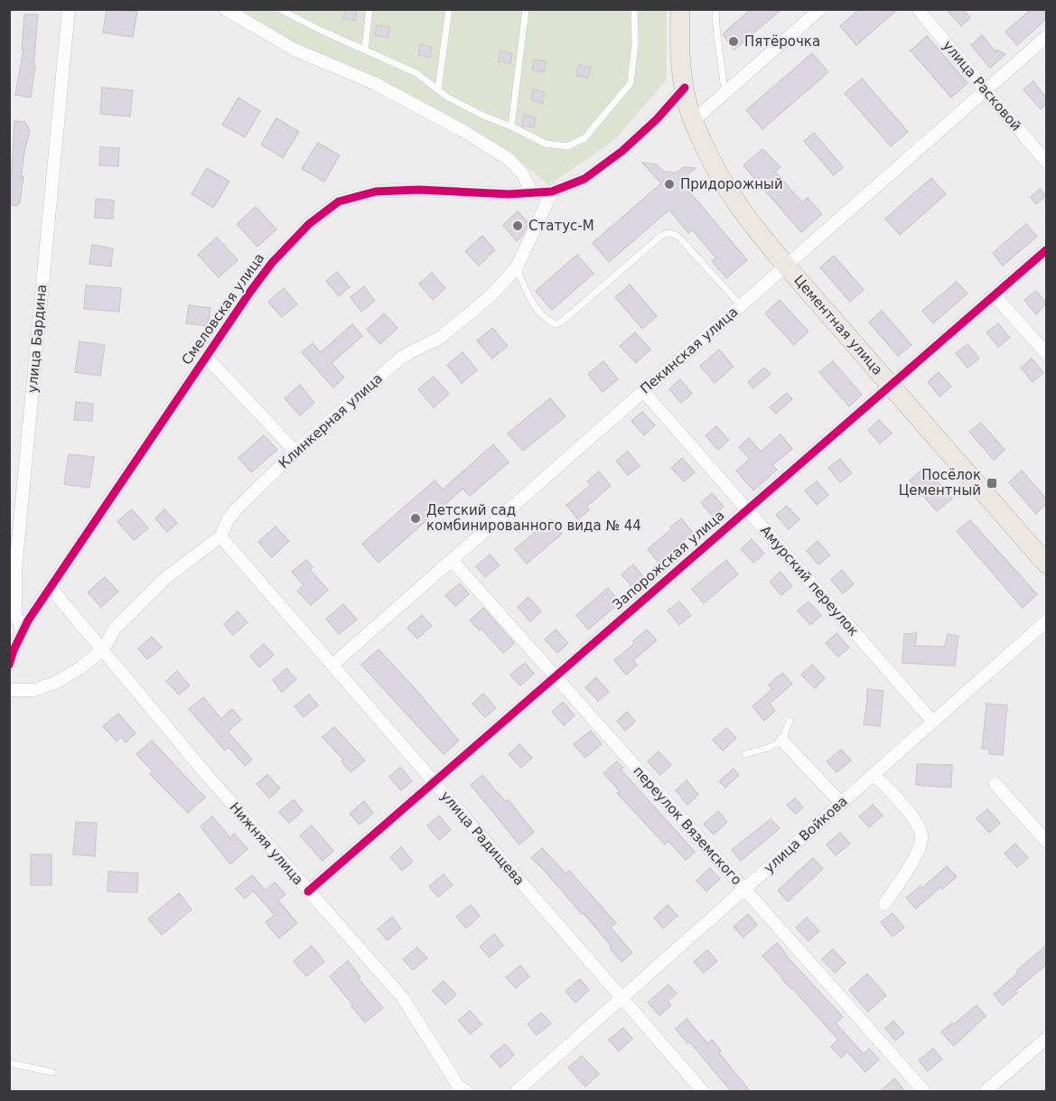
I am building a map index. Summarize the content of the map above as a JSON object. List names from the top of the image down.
{
  "streets": {
    "main road": ["Цементная улица"],
    "street": [
      "улица Расковой",
      "Смеловская улица",
      "улица Бардина",
      "Пекинская улица",
      "Клинкерная улица",
      "Запорожская улица",
      "Амурский переулок",
      "переулок Вяземского",
      "улица Войкова",
      "улица Радищева",
      "Нижняя улица"
    ]
  },
  "crossings": [
    ["улица Расковой", "Пекинская улица"],
    ["Смеловская улица", "Цементная улица"],
    ["Смеловская улица", "улица Бардина"],
    ["Смеловская улица", "Клинкерная улица"],
    ["Смеловская улица", "Нижняя улица"],
    ["Цементная улица", "Пекинская улица"],
    ["Цементная улица", "Запорожская улица"],
    ["Пекинская улица", "Амурский переулок"],
    ["Пекинская улица", "переулок Вяземского"],
    ["Пекинская улица", "улица Радищева"],
    ["Клинкерная улица", "улица Радищева"],
    ["Клинкерная улица", "Нижняя улица"],
    ["Запорожская улица", "Амурский переулок"],
    ["Запорожская улица", "переулок Вяземского"],
    ["Запорожская улица", "улица Радищева"],
    ["Запорожская улица", "Нижняя улица"],
    ["Амурский переулок", "улица Войкова"],
    ["переулок Вяземского", "улица Войкова"],
    ["улица Войкова", "улица Радищева"]
  ],
  "places": {
    "other": [
      "Пятёрочка",
      "Придорожный",
      "Статус-М",
      "Детский сад комбинированного вида № 44"
    ],
    "transit": ["Посёлок Цементный"]
  }
}
